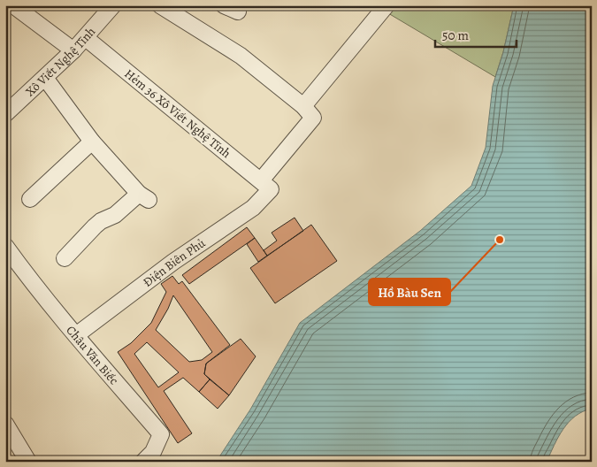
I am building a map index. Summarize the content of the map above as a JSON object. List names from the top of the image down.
{
  "streets": {
    "street": [
      "Xô Viết Nghệ Tĩnh",
      "Hẻm 36 Xô Viết Nghệ Tĩnh",
      "Điện Biên Phủ",
      "Châu Văn Biếc"
    ]
  },
  "crossings": [
    ["Xô Viết Nghệ Tĩnh", "Hẻm 36 Xô Viết Nghệ Tĩnh"],
    ["Hẻm 36 Xô Viết Nghệ Tĩnh", "Điện Biên Phủ"],
    ["Điện Biên Phủ", "Châu Văn Biếc"]
  ],
  "places": ["Hồ Bàu Sen"],
  "scale_bar": "50 m"
}
